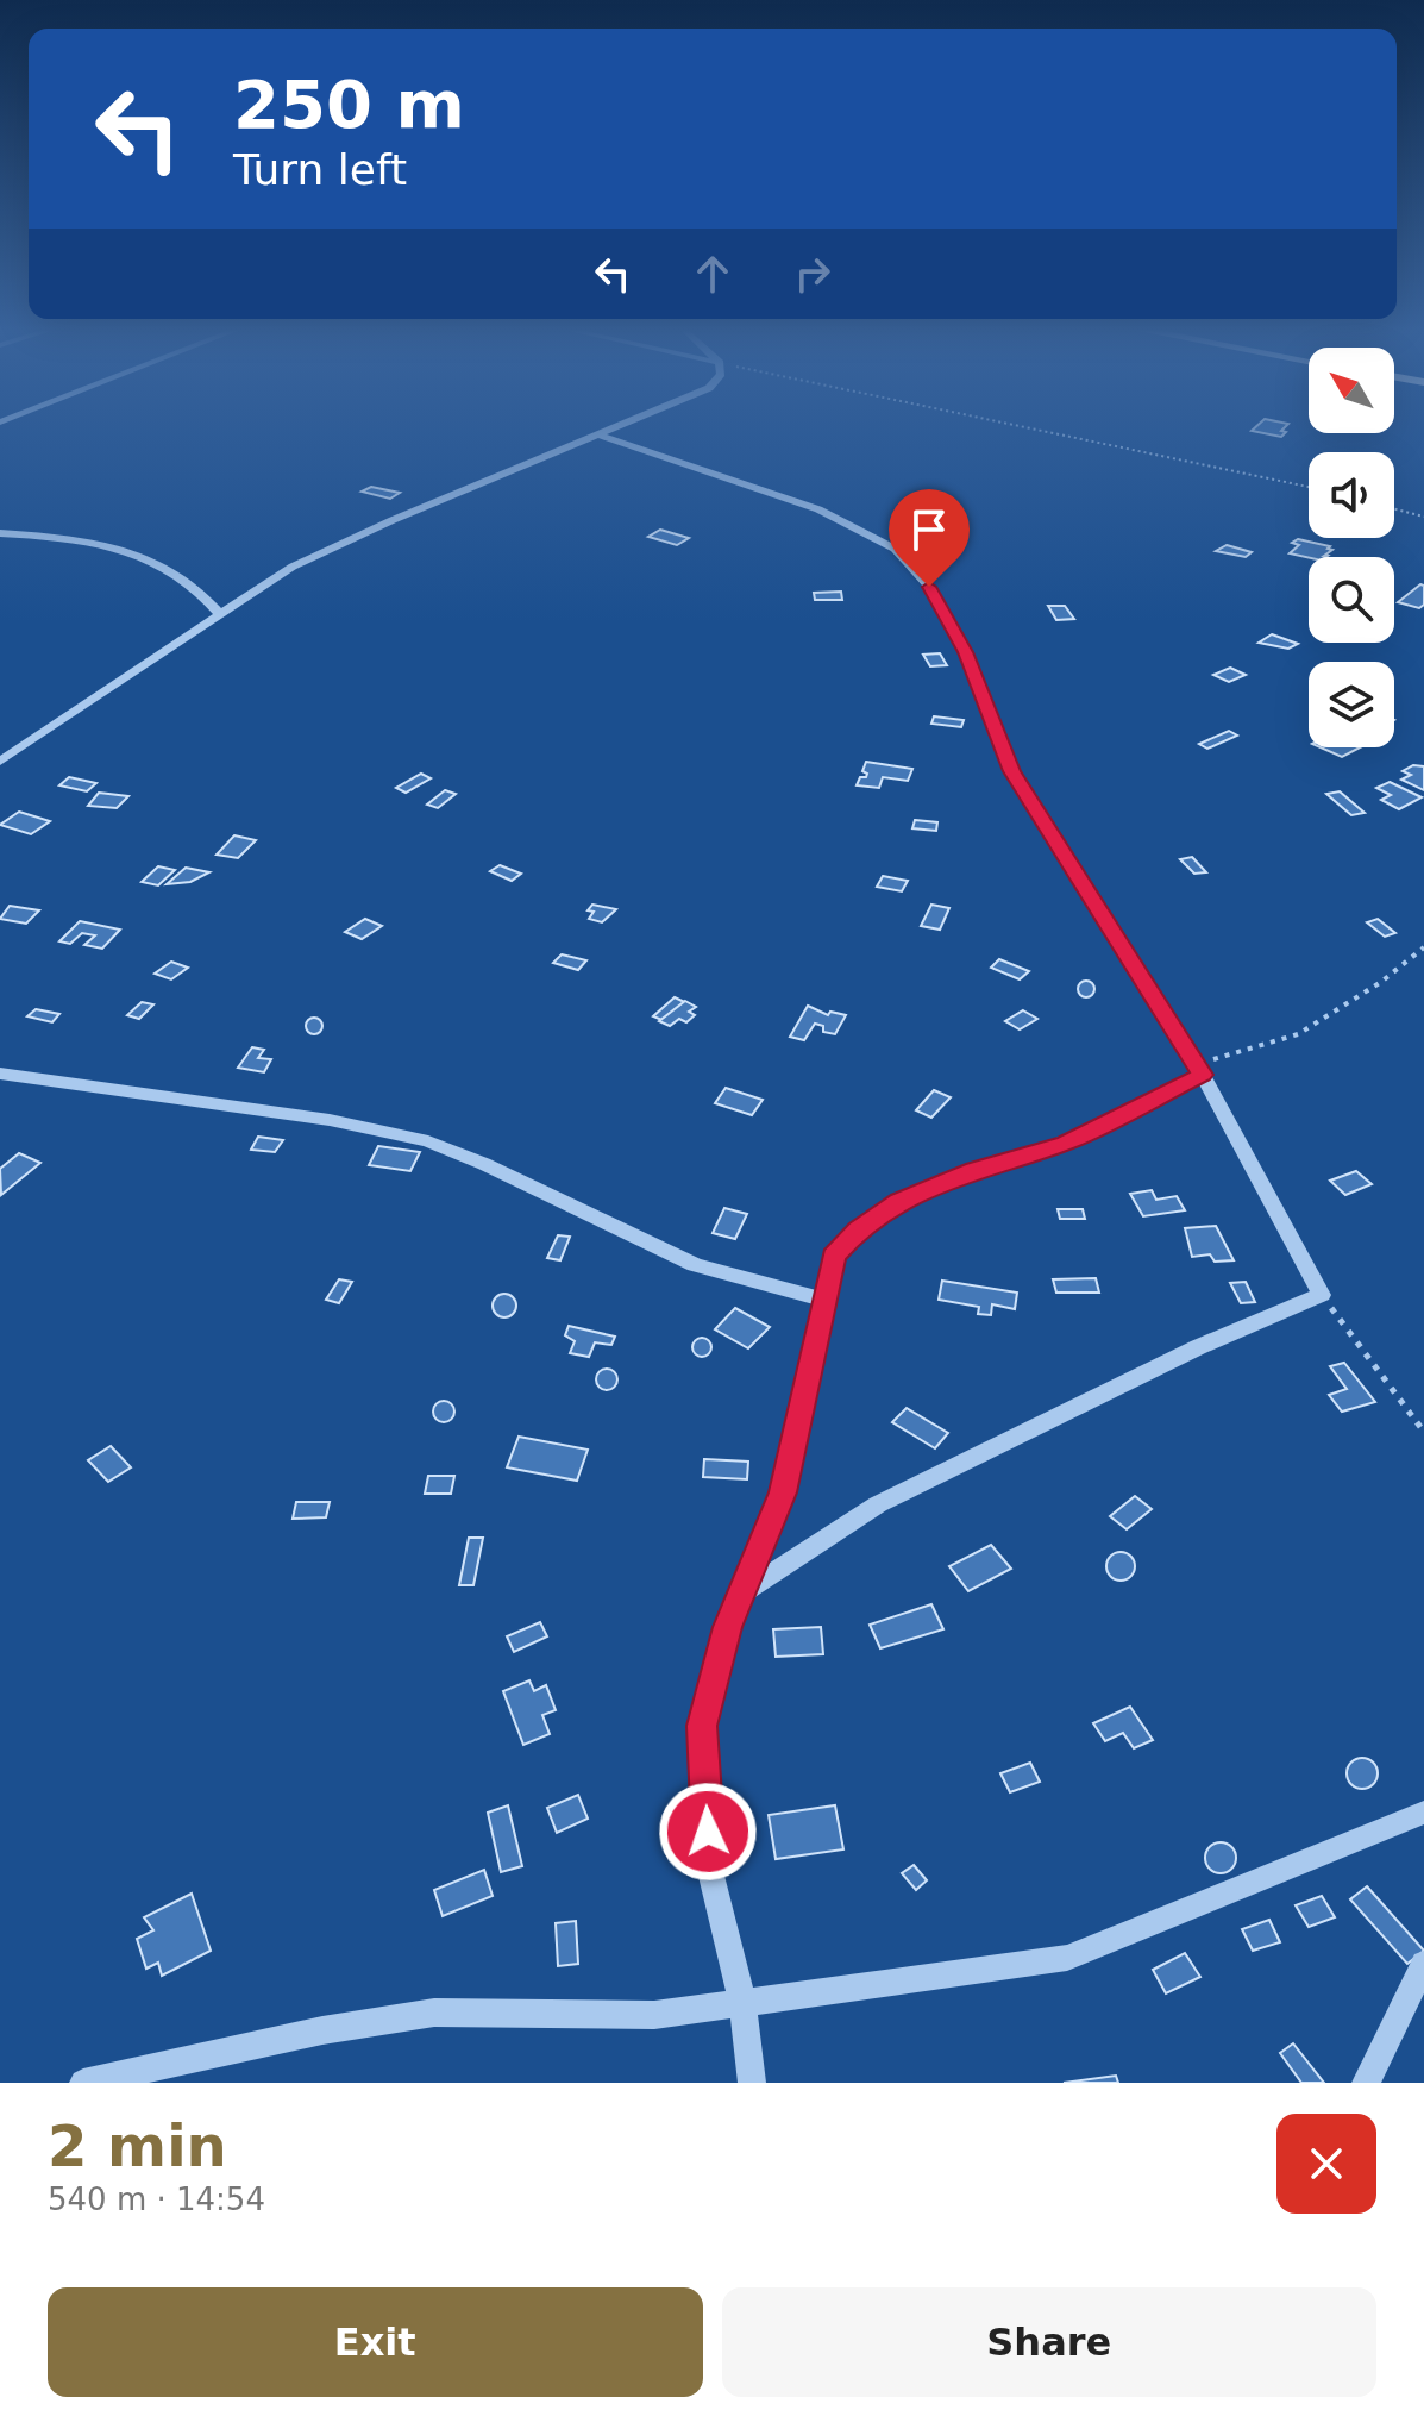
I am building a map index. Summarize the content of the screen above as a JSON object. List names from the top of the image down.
{
  "north": "top left",
  "page": {
    "turn": ["250 m", "Turn left"],
    "heading": ["2 min", "540 m · 14:54"],
    "buttons": ["Exit", "Share"]
  }
}
